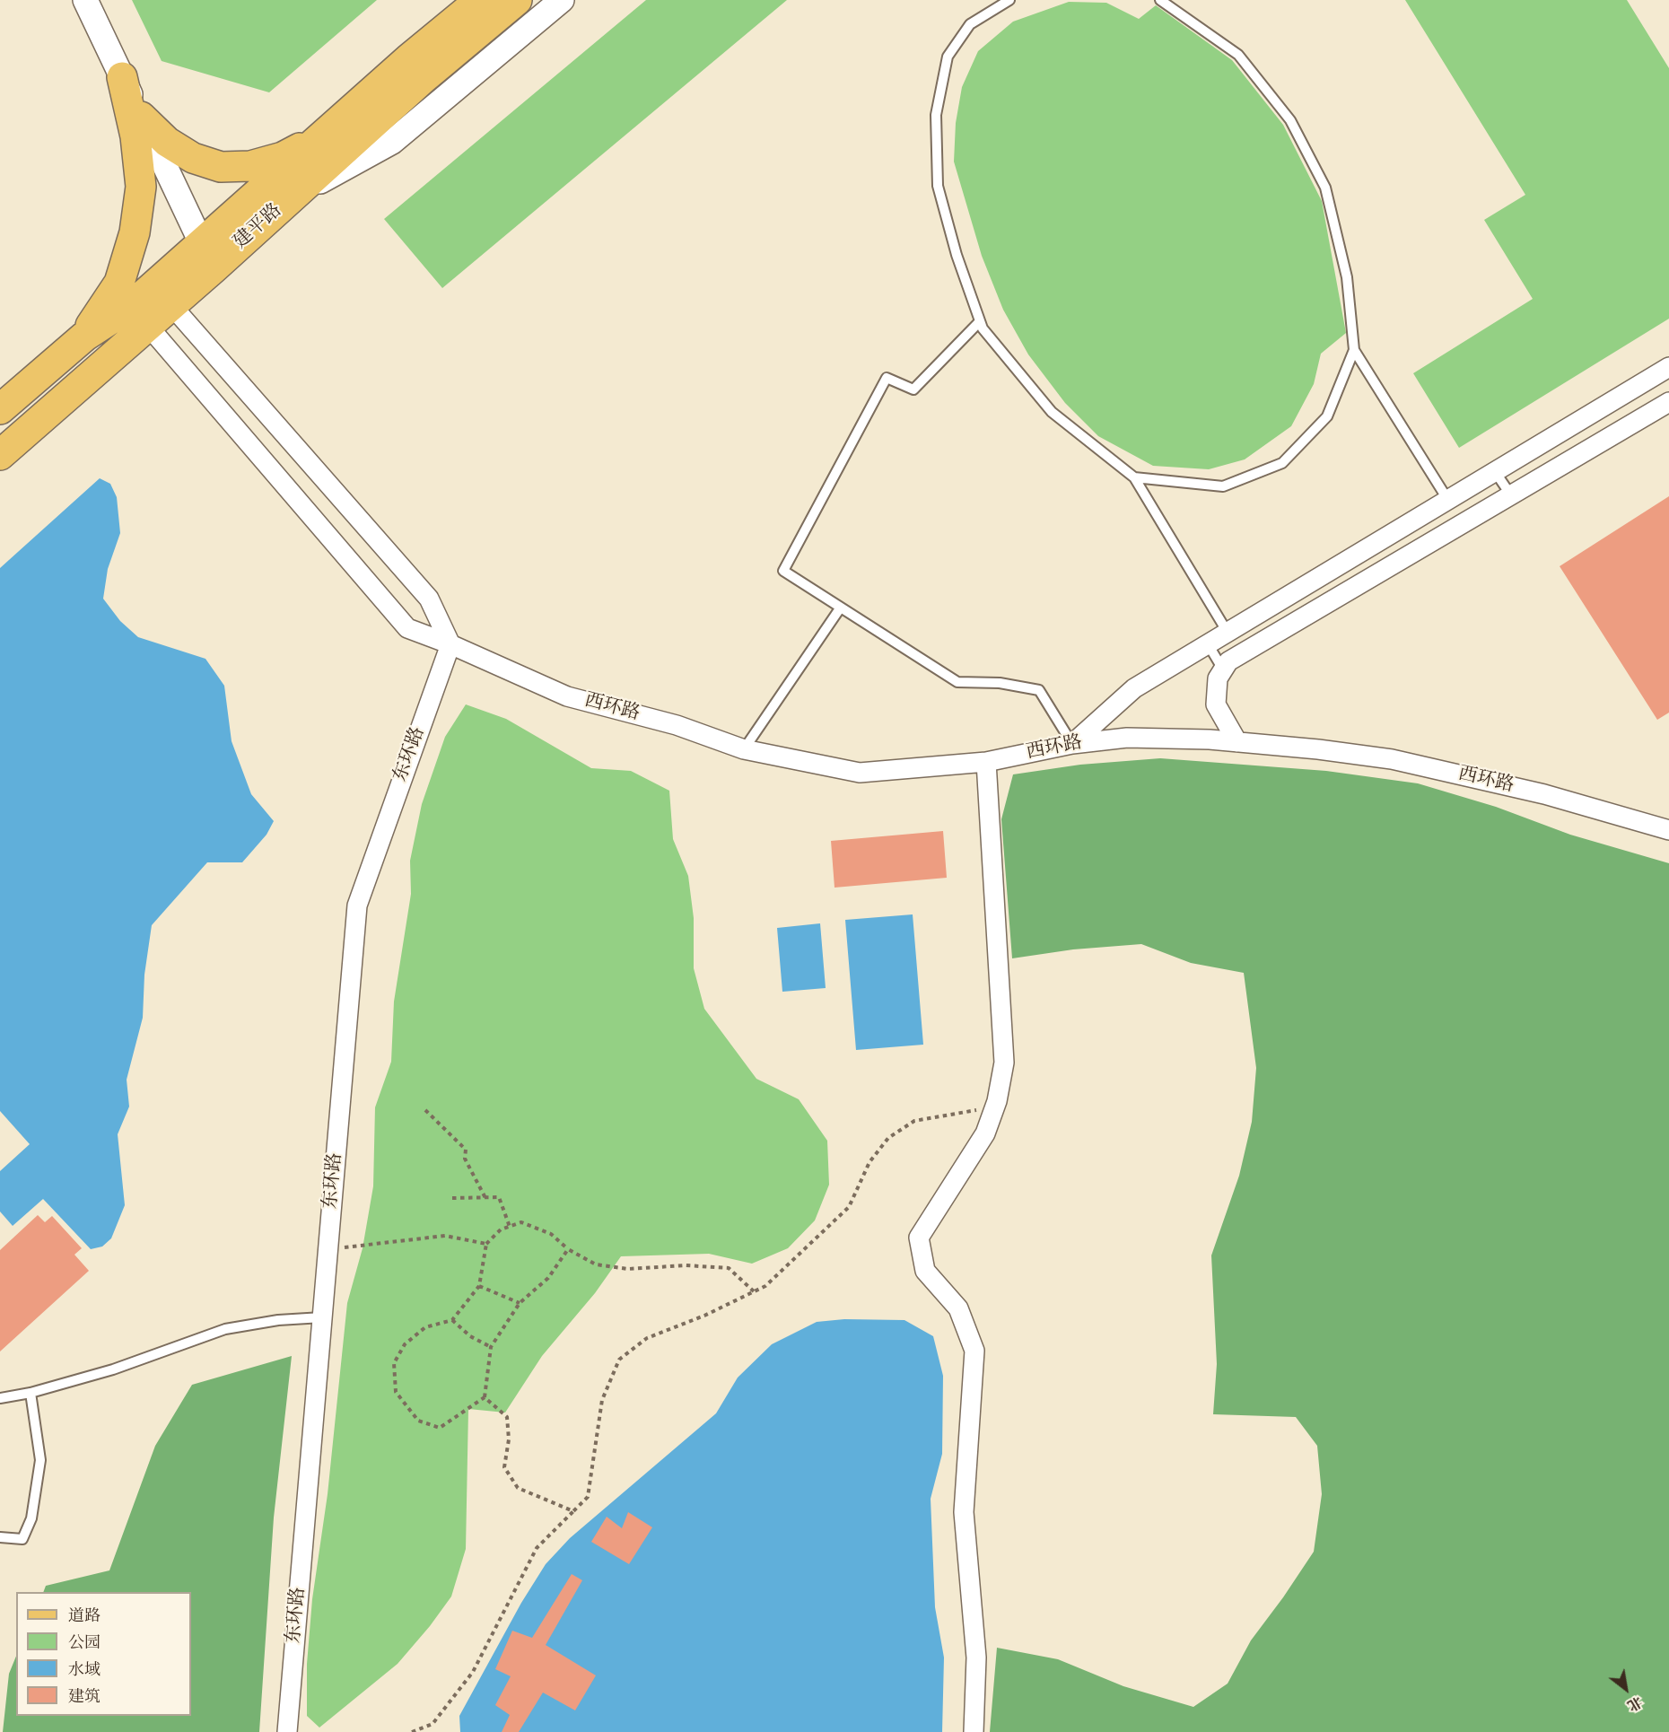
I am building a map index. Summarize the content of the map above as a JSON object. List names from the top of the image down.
{
  "streets": {
    "main road": ["建平路"],
    "street": ["西环路", "东环路"]
  },
  "crossings": [
    ["建平路", "西环路"],
    ["西环路", "东环路"]
  ],
  "legend": [
    "道路",
    "公园",
    "水域",
    "建筑"
  ],
  "north": "bottom right"
}
